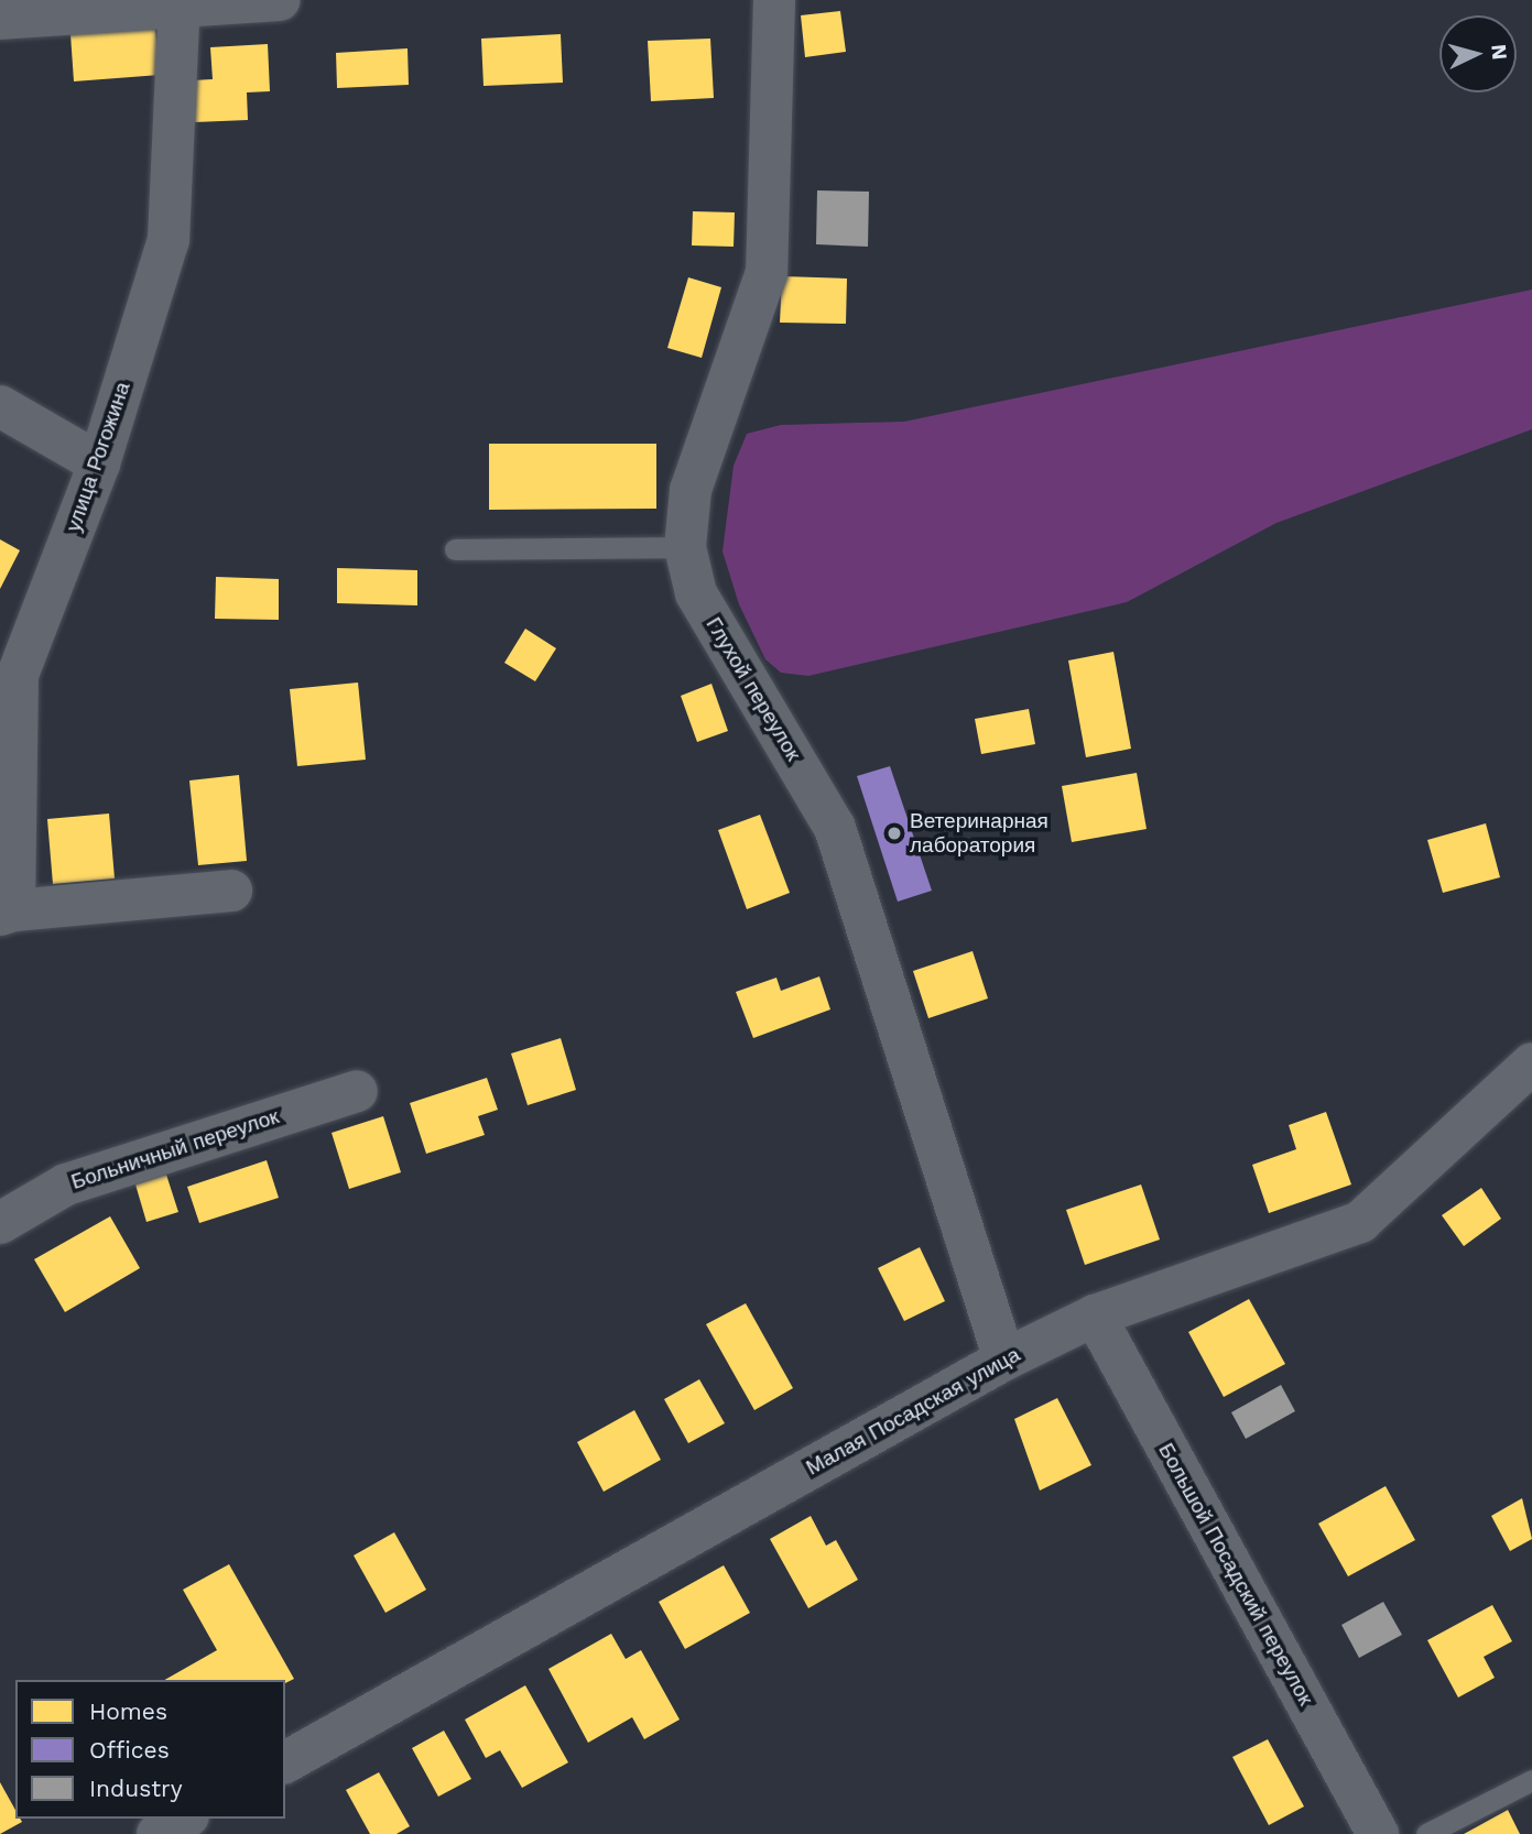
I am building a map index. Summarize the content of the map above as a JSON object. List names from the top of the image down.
{
  "streets": {
    "street": [
      "улица Рогожина",
      "Глухой переулок",
      "Больничный переулок",
      "Малая Посадская улица",
      "Большой Посадский переулок"
    ]
  },
  "crossings": [
    ["Глухой переулок", "Малая Посадская улица"],
    ["Малая Посадская улица", "Большой Посадский переулок"]
  ],
  "places": ["Ветеринарная лаборатория"],
  "legend": ["Homes", "Offices", "Industry"],
  "north": "right"
}
